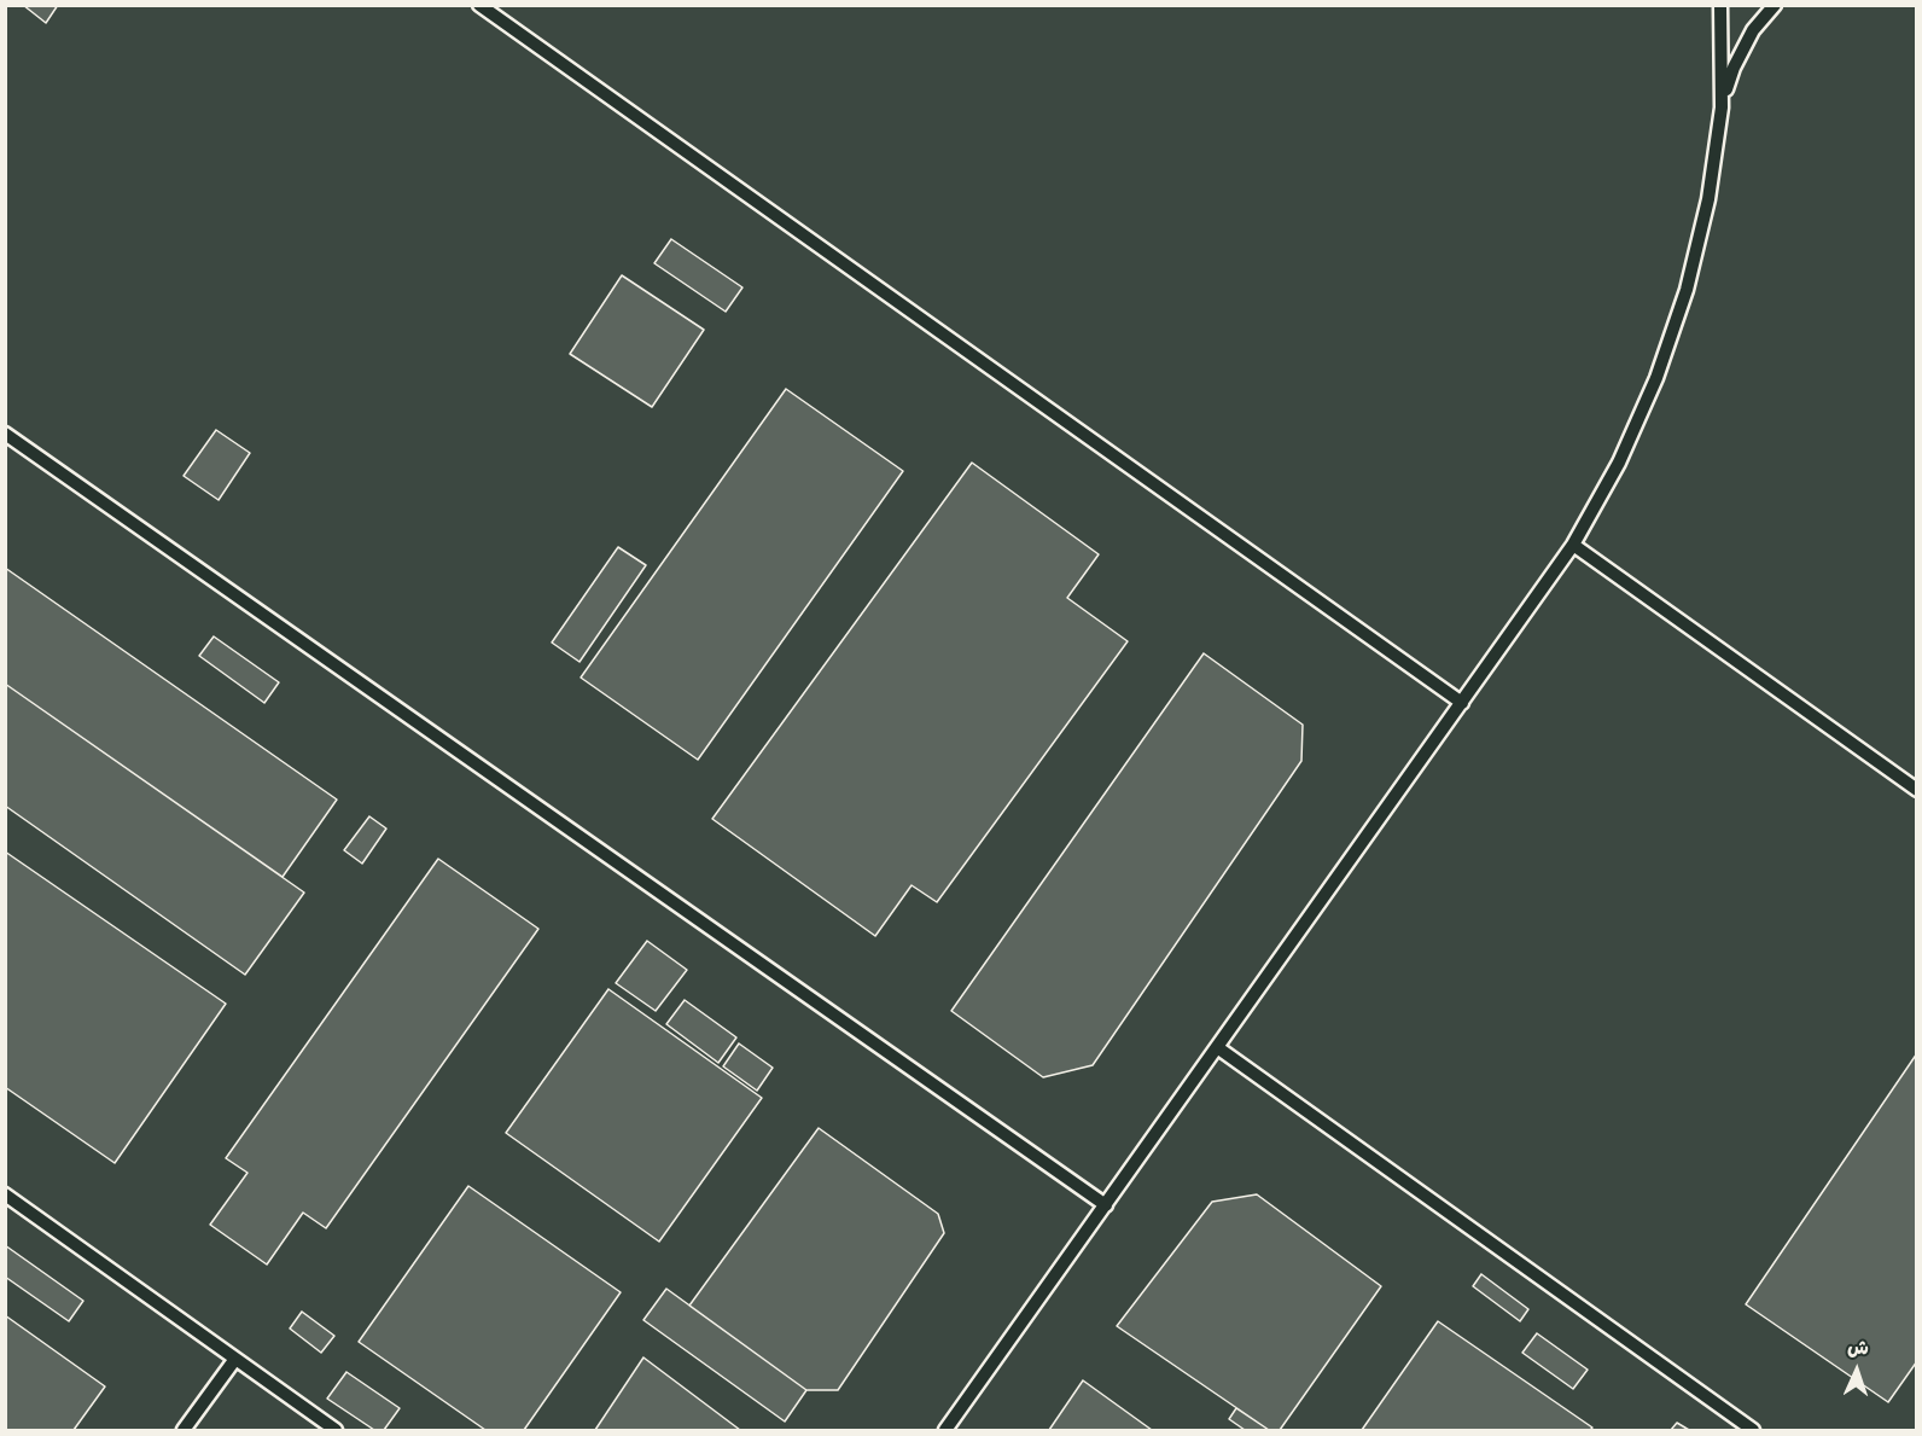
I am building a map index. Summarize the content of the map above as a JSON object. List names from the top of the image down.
{
  "north": "top"
}
